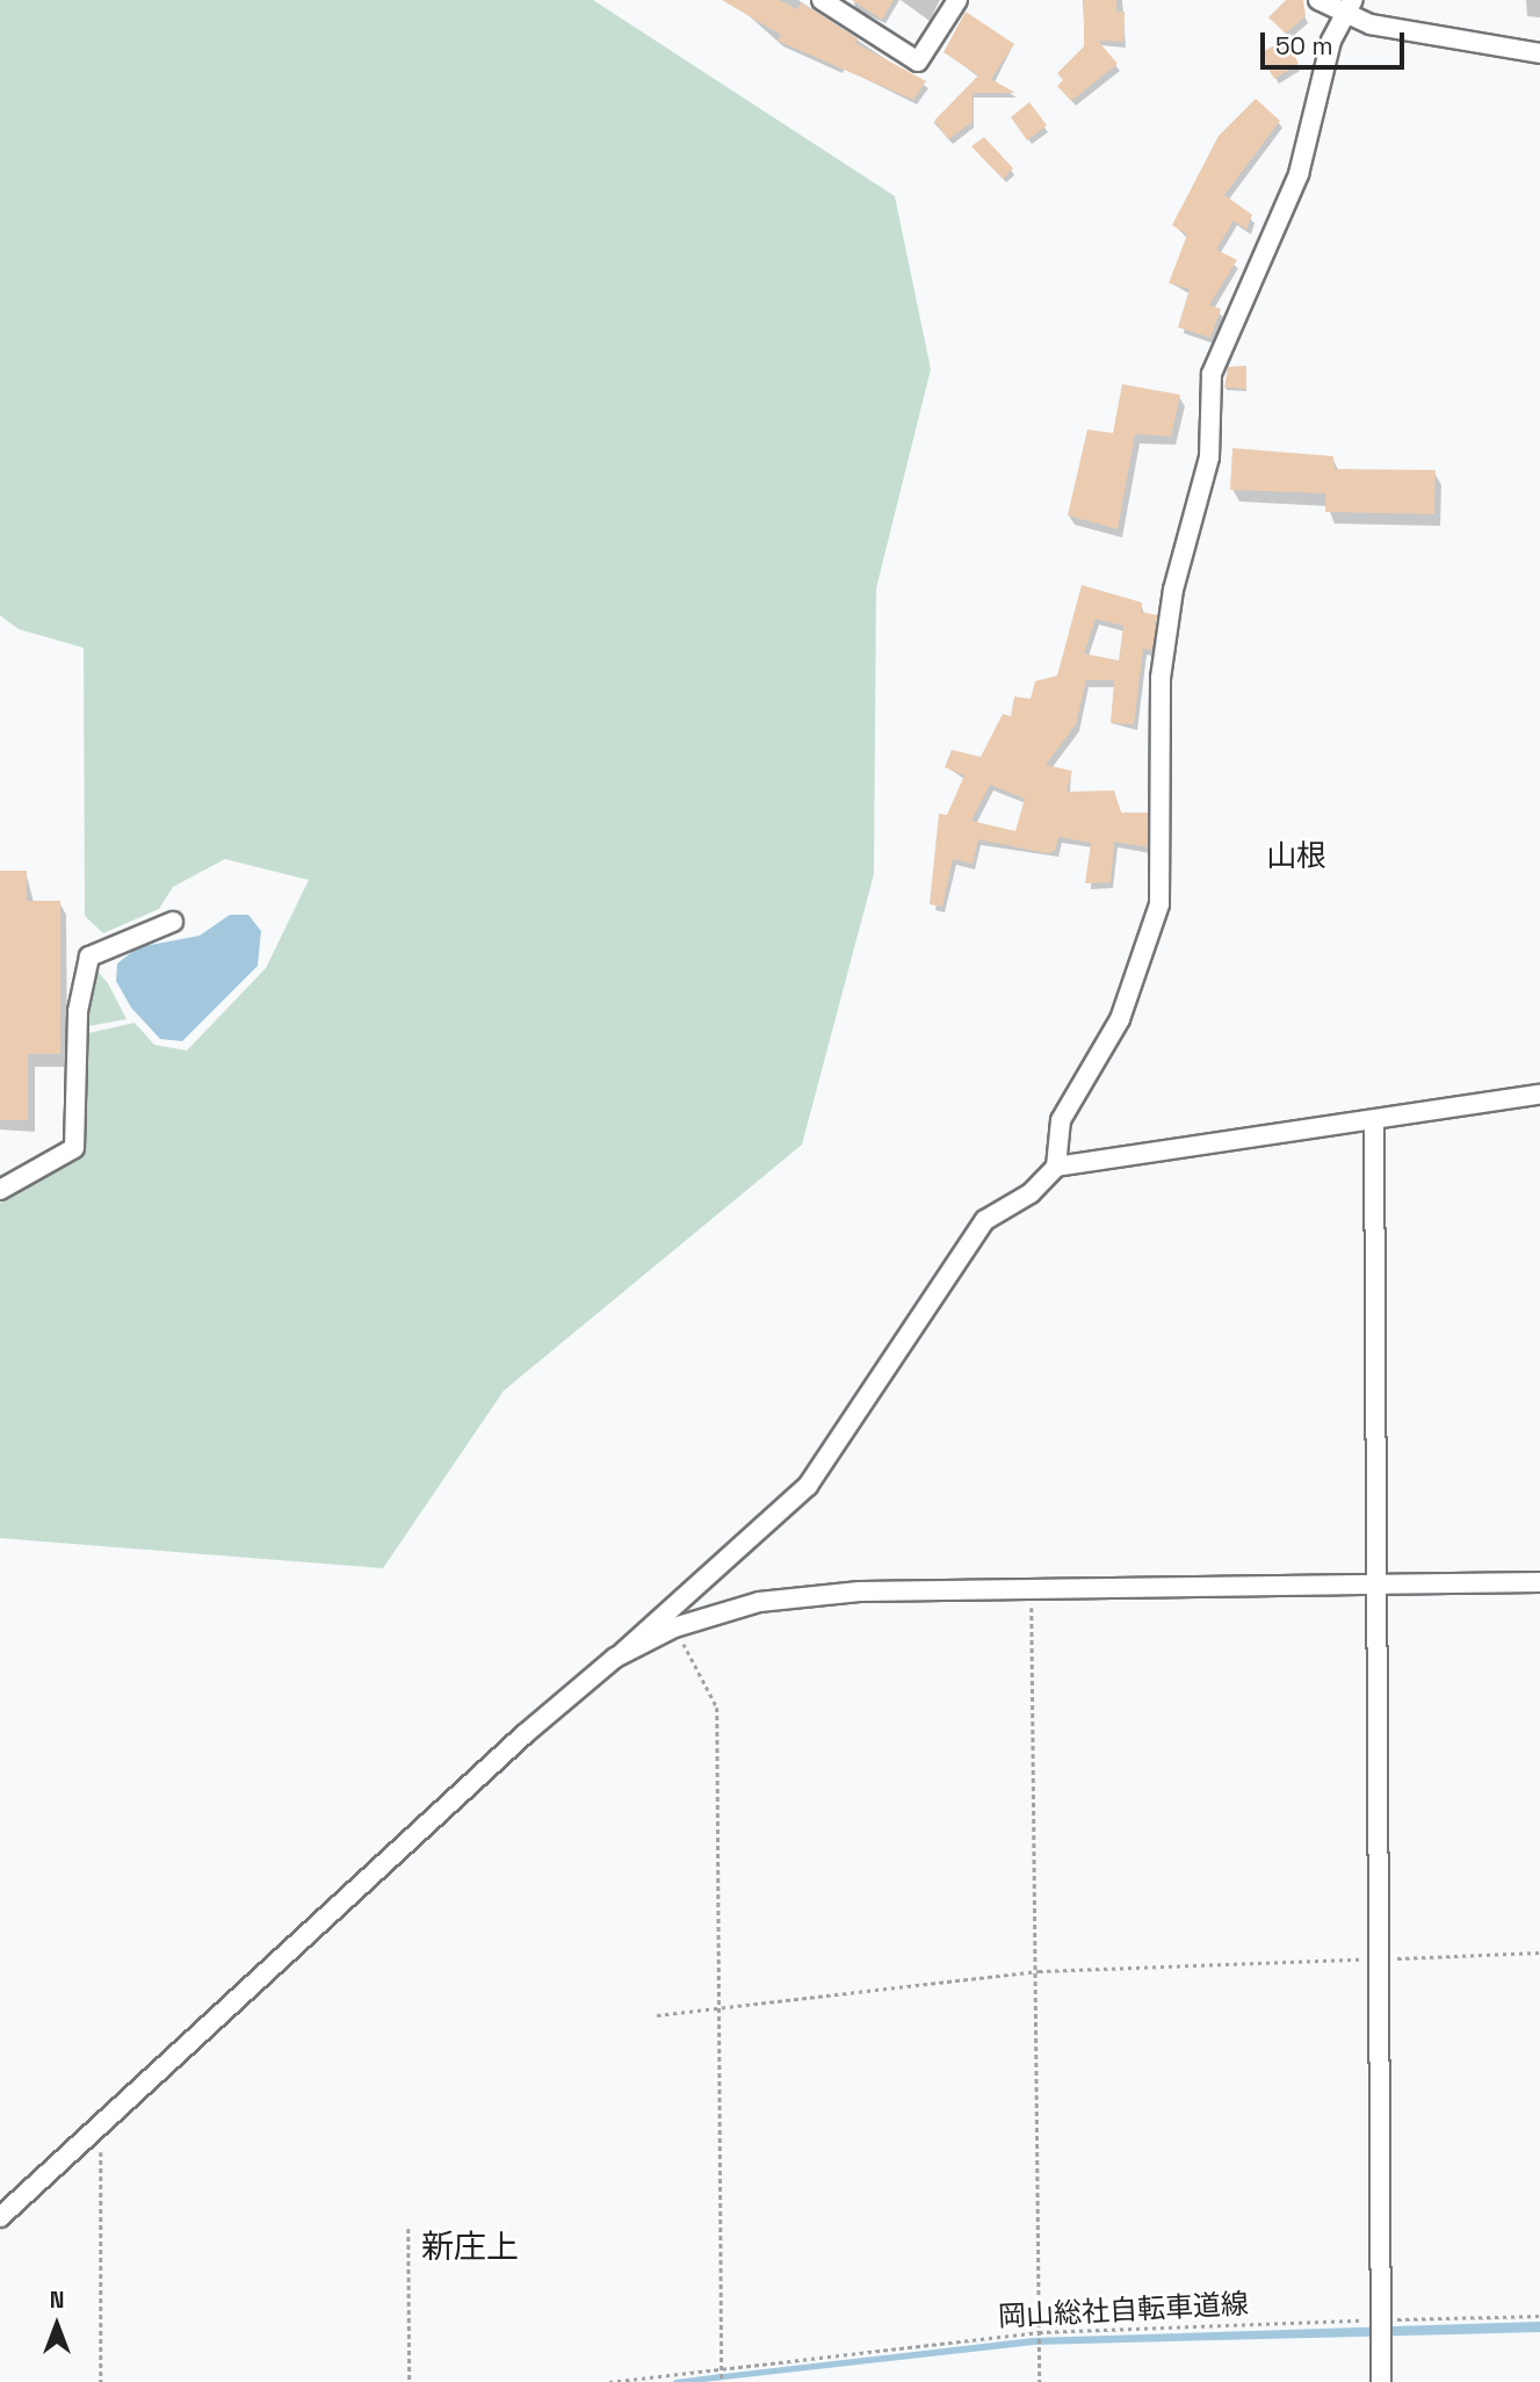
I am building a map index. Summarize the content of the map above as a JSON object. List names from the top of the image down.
{
  "streets": {
    "path": ["岡山総社自転車道線"]
  },
  "districts": ["山根", "新庄上"],
  "scale_bar": "50 m",
  "north": "top"
}
